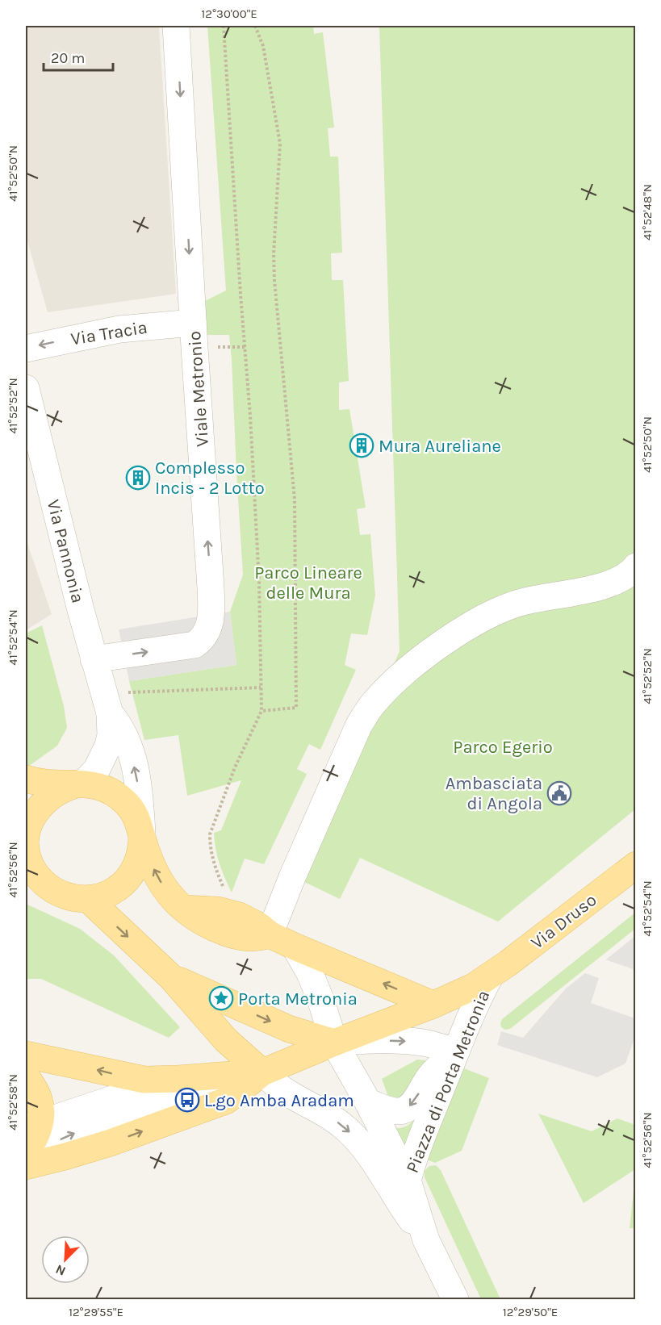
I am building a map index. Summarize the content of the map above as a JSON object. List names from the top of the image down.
{
  "streets": {
    "main road": ["Via Druso", "Piazza di Porta Metronia"],
    "street": ["Via Tracia", "Viale Metronio", "Via Pannonia"]
  },
  "crossings": [
    ["Via Tracia", "Viale Metronio"],
    ["Viale Metronio", "Via Pannonia"],
    ["Via Druso", "Piazza di Porta Metronia"]
  ],
  "one_way": ["Via Tracia"],
  "parks": ["Parco Lineare delle Mura", "Parco Egerio"],
  "places": {
    "building": ["Mura Aureliane", "Complesso Incis - 2 Lotto"],
    "public building": ["Ambasciata di Angola"],
    "place": ["Porta Metronia"],
    "bus stop": ["L.go Amba Aradam"]
  },
  "scale_bar": "20 m",
  "north": "bottom left",
  "coordinates": [
    "12°30'00\"E",
    "41°52'50\"N",
    "41°52'48\"N",
    "41°52'52\"N",
    "41°52'54\"N",
    "41°52'56\"N",
    "41°52'58\"N",
    "12°29'55\"E",
    "12°29'50\"E"
  ]
}
